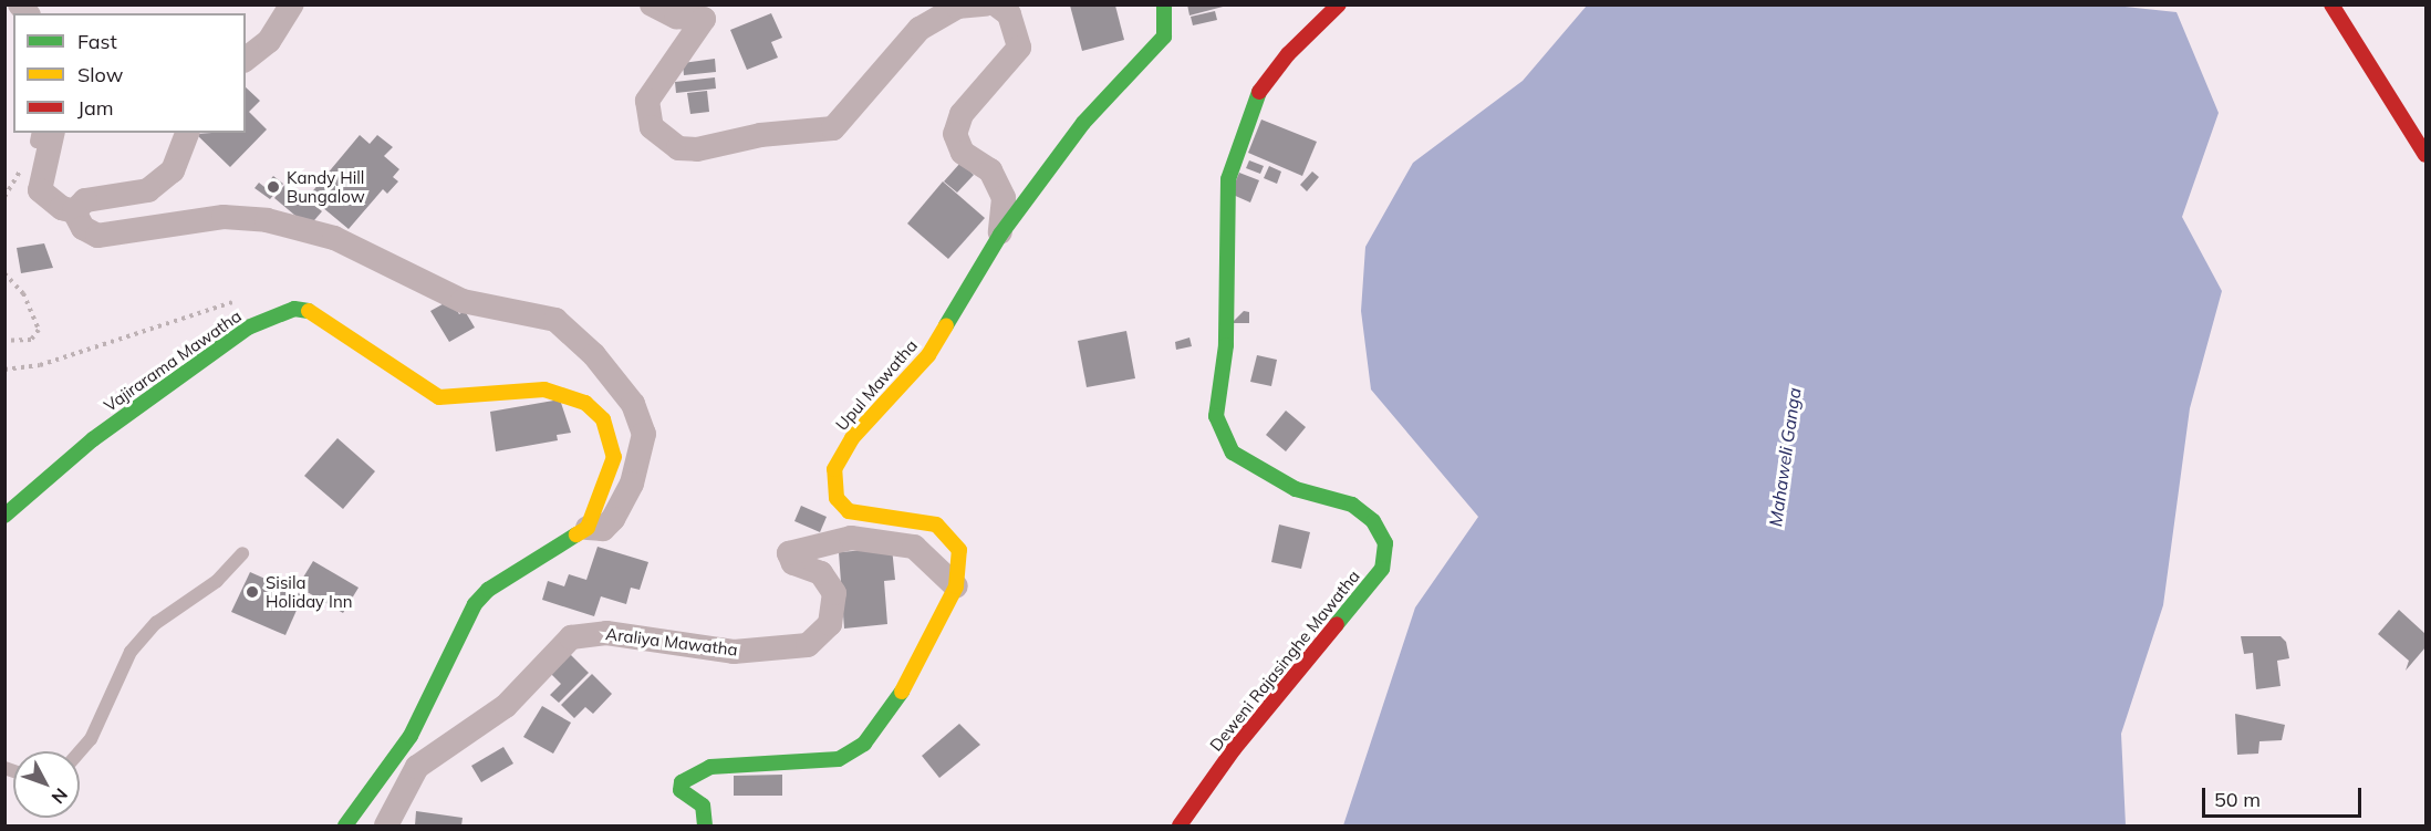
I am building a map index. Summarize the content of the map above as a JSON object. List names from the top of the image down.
{
  "streets": {
    "street": [
      "Vajirarama Mawatha",
      "Upul Mawatha",
      "Araliya Mawatha",
      "Deweni Rajasinghe Mawatha"
    ]
  },
  "crossings": [
    ["Upul Mawatha", "Araliya Mawatha"]
  ],
  "water": ["Mahaweli Ganga"],
  "places": ["Kandy Hill Bungalow", "Sisila Holiday Inn"],
  "legend": ["Fast", "Slow", "Jam"],
  "scale_bar": "50 m",
  "north": "bottom right"
}
